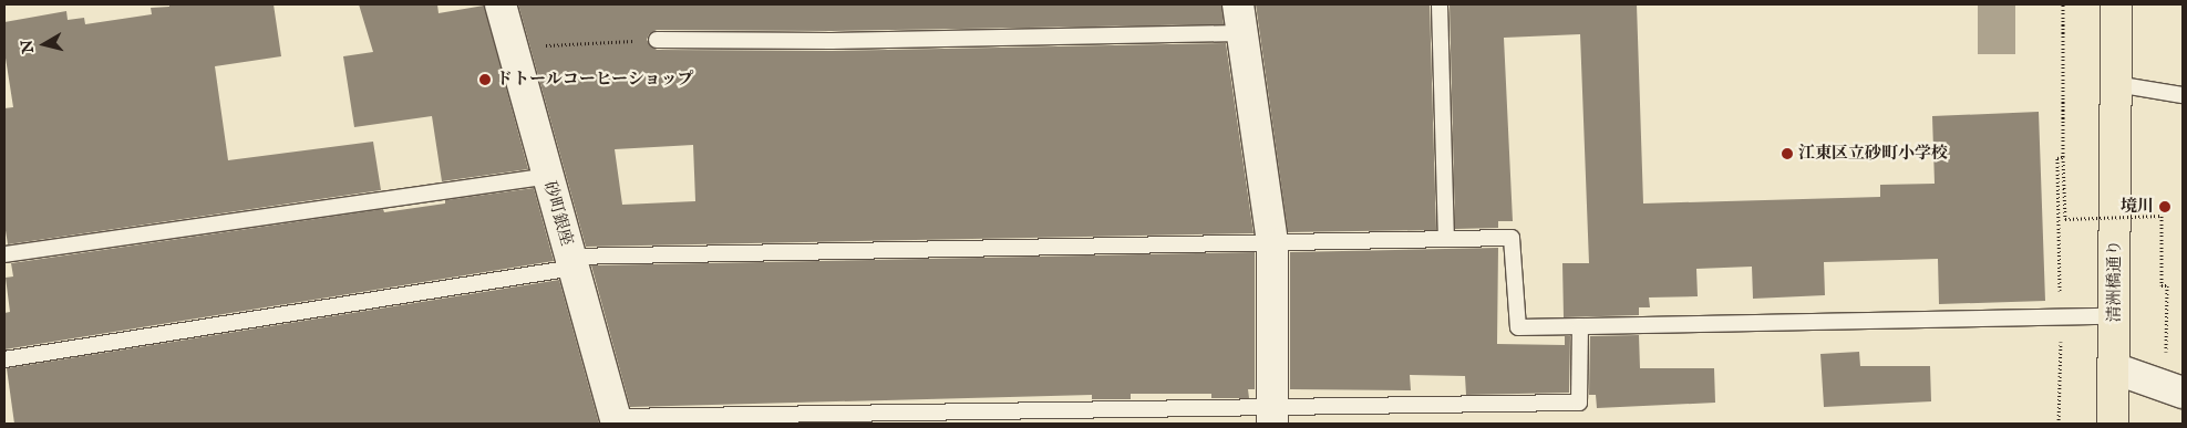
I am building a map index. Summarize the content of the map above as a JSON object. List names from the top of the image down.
{
  "streets": {
    "main road": ["清洲橋通り"],
    "street": ["砂町銀座"]
  },
  "places": ["ドトールコーヒーショップ", "江東区立砂町小学校", "境川"],
  "north": "left"
}
